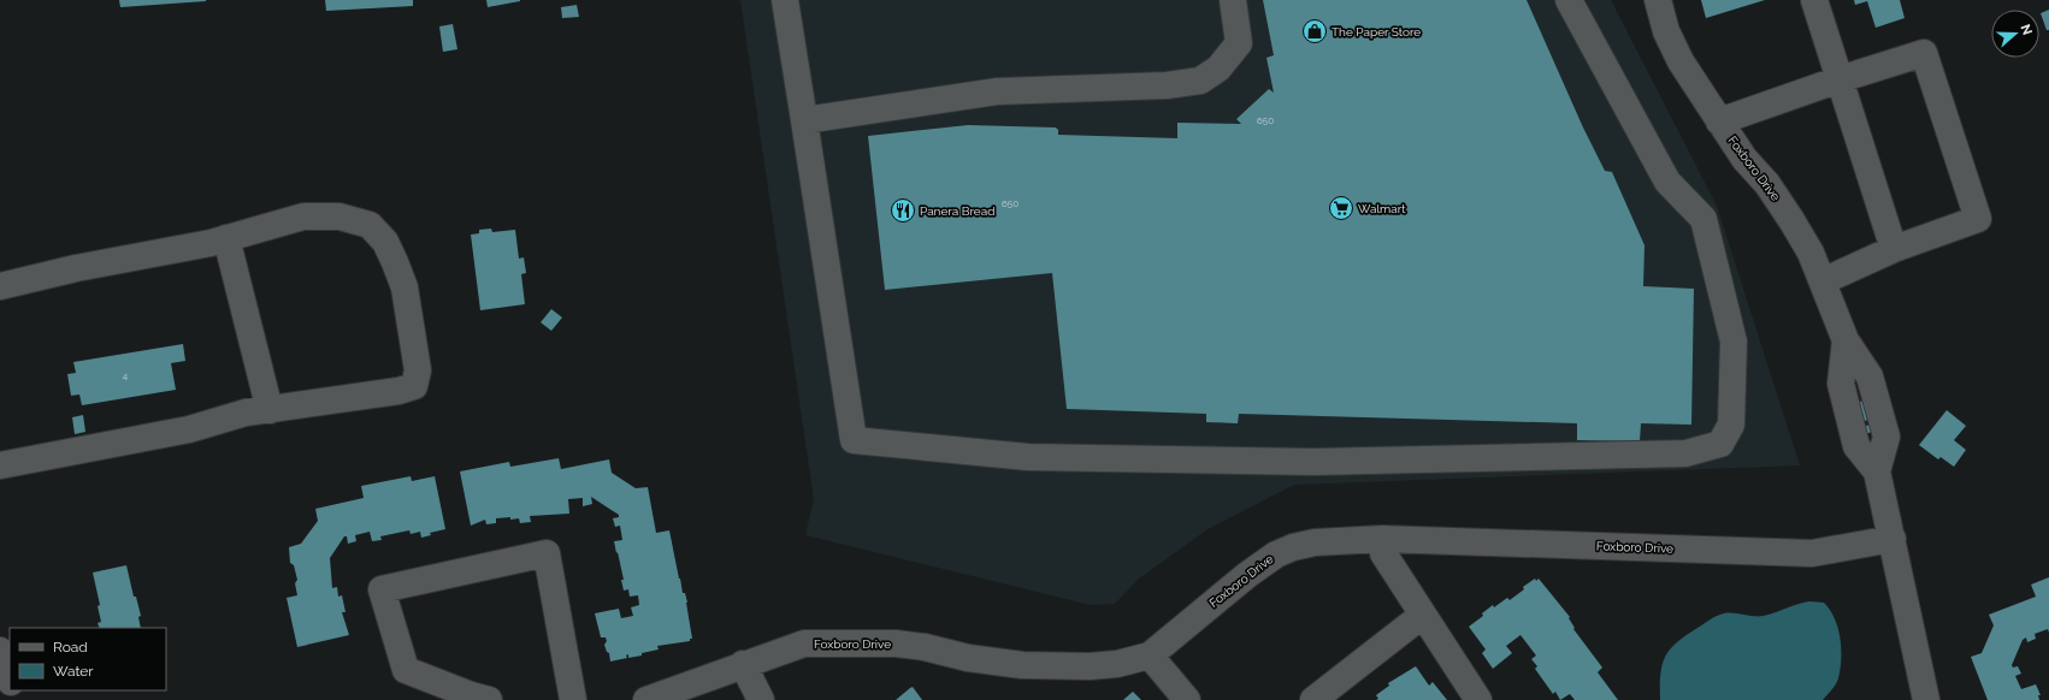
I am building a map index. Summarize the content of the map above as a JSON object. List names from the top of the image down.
{
  "streets": {
    "street": ["Foxboro Drive"]
  },
  "places": {
    "shop": ["The Paper Store"],
    "supermarket": ["Walmart"],
    "restaurant": ["Panera Bread"]
  },
  "house_numbers": ["650", "650", "4"],
  "legend": ["Road", "Water"],
  "north": "right"
}
